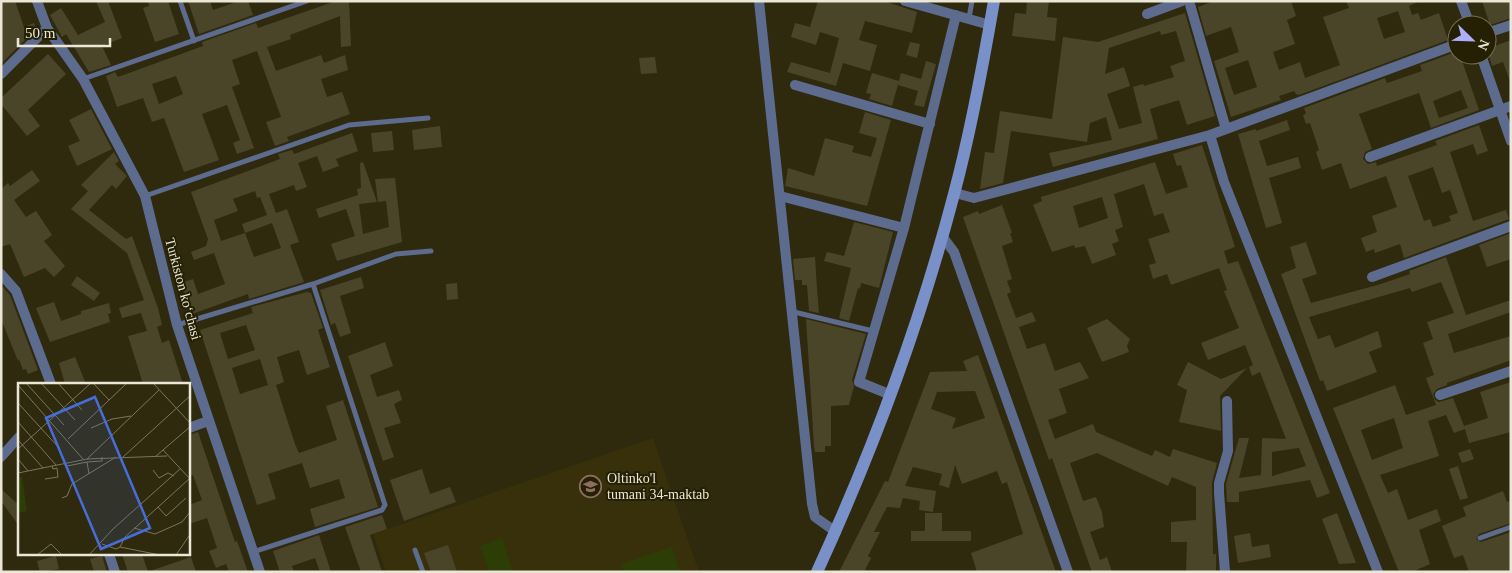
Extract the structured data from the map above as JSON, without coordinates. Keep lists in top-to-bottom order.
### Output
{
  "streets": {
    "street": ["Turkiston koʻchasi"]
  },
  "places": {
    "school or university": ["Oltinko'l tumani 34-maktab"]
  },
  "scale_bar": "50 m",
  "north": "bottom right"
}
